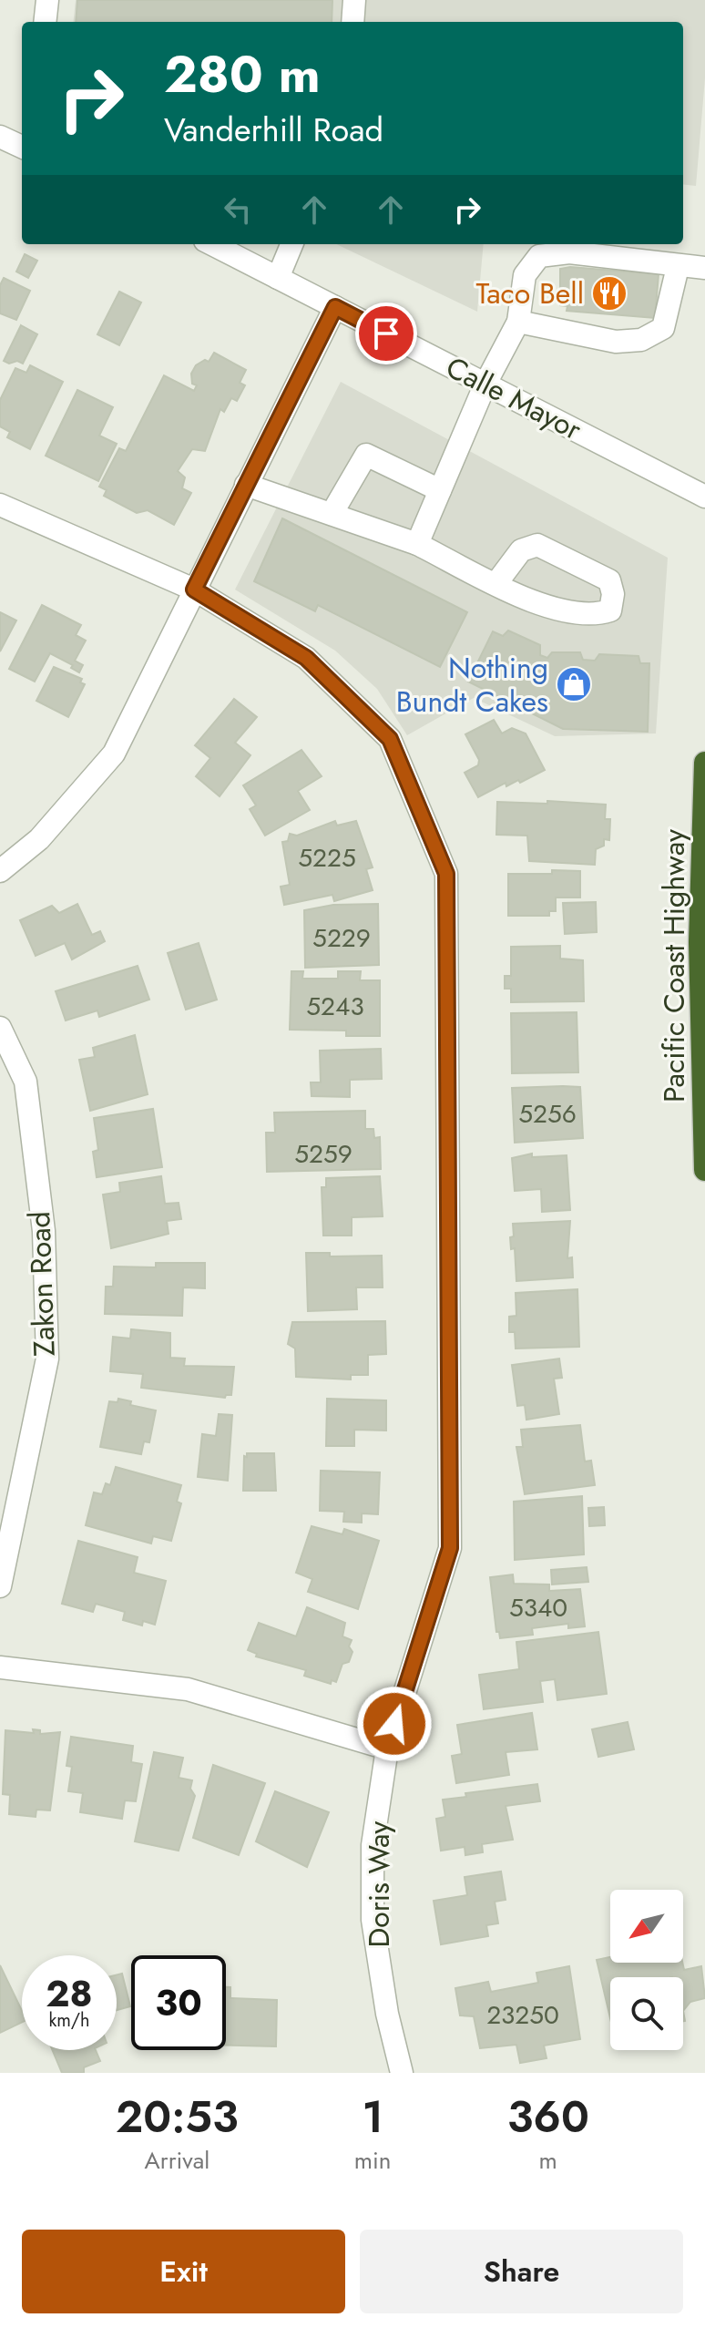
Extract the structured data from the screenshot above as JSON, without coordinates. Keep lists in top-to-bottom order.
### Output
{
  "streets": {
    "highway": ["Pacific Coast Highway"],
    "street": ["Calle Mayor", "Zakon Road", "Doris Way"]
  },
  "places": {
    "restaurant": ["Taco Bell"],
    "shop": ["Nothing Bundt Cakes"]
  },
  "house_numbers": [
    "5225",
    "5229",
    "5243",
    "5256",
    "5259",
    "5340",
    "23250"
  ],
  "north": "bottom left",
  "page": {
    "turn": ["280 m", "Vanderhill Road"],
    "speed": "28 km/h",
    "limit": "30",
    "eta": [
      "20:53",
      "Arrival",
      "1",
      "min",
      "360",
      "m"
    ],
    "buttons": ["Exit", "Share"]
  }
}
